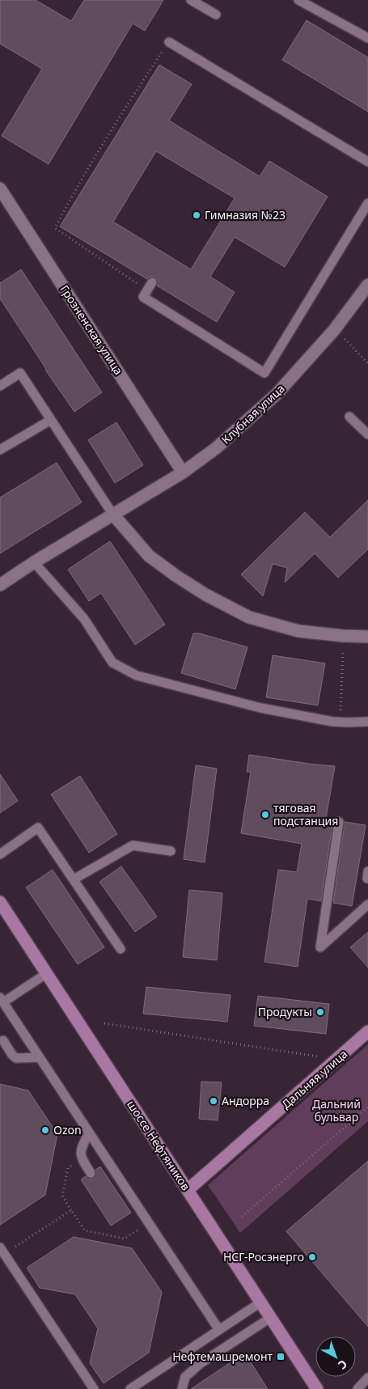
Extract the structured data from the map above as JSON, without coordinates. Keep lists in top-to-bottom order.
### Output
{
  "streets": {
    "main road": ["Дальняя улица", "шоссе Нефтяников"],
    "street": ["Грозненская улица", "Клубная улица"]
  },
  "crossings": [
    ["Грозненская улица", "Клубная улица"],
    ["Дальняя улица", "шоссе Нефтяников"]
  ],
  "parks": ["Дальний бульвар"],
  "places": {
    "other": [
      "Гимназия №23",
      "тяговая подстанция",
      "Продукты",
      "Андорра",
      "Ozon",
      "НСГ-Росэнерго"
    ],
    "transit": ["Нефтемашремонт"]
  },
  "north": "bottom right"
}
